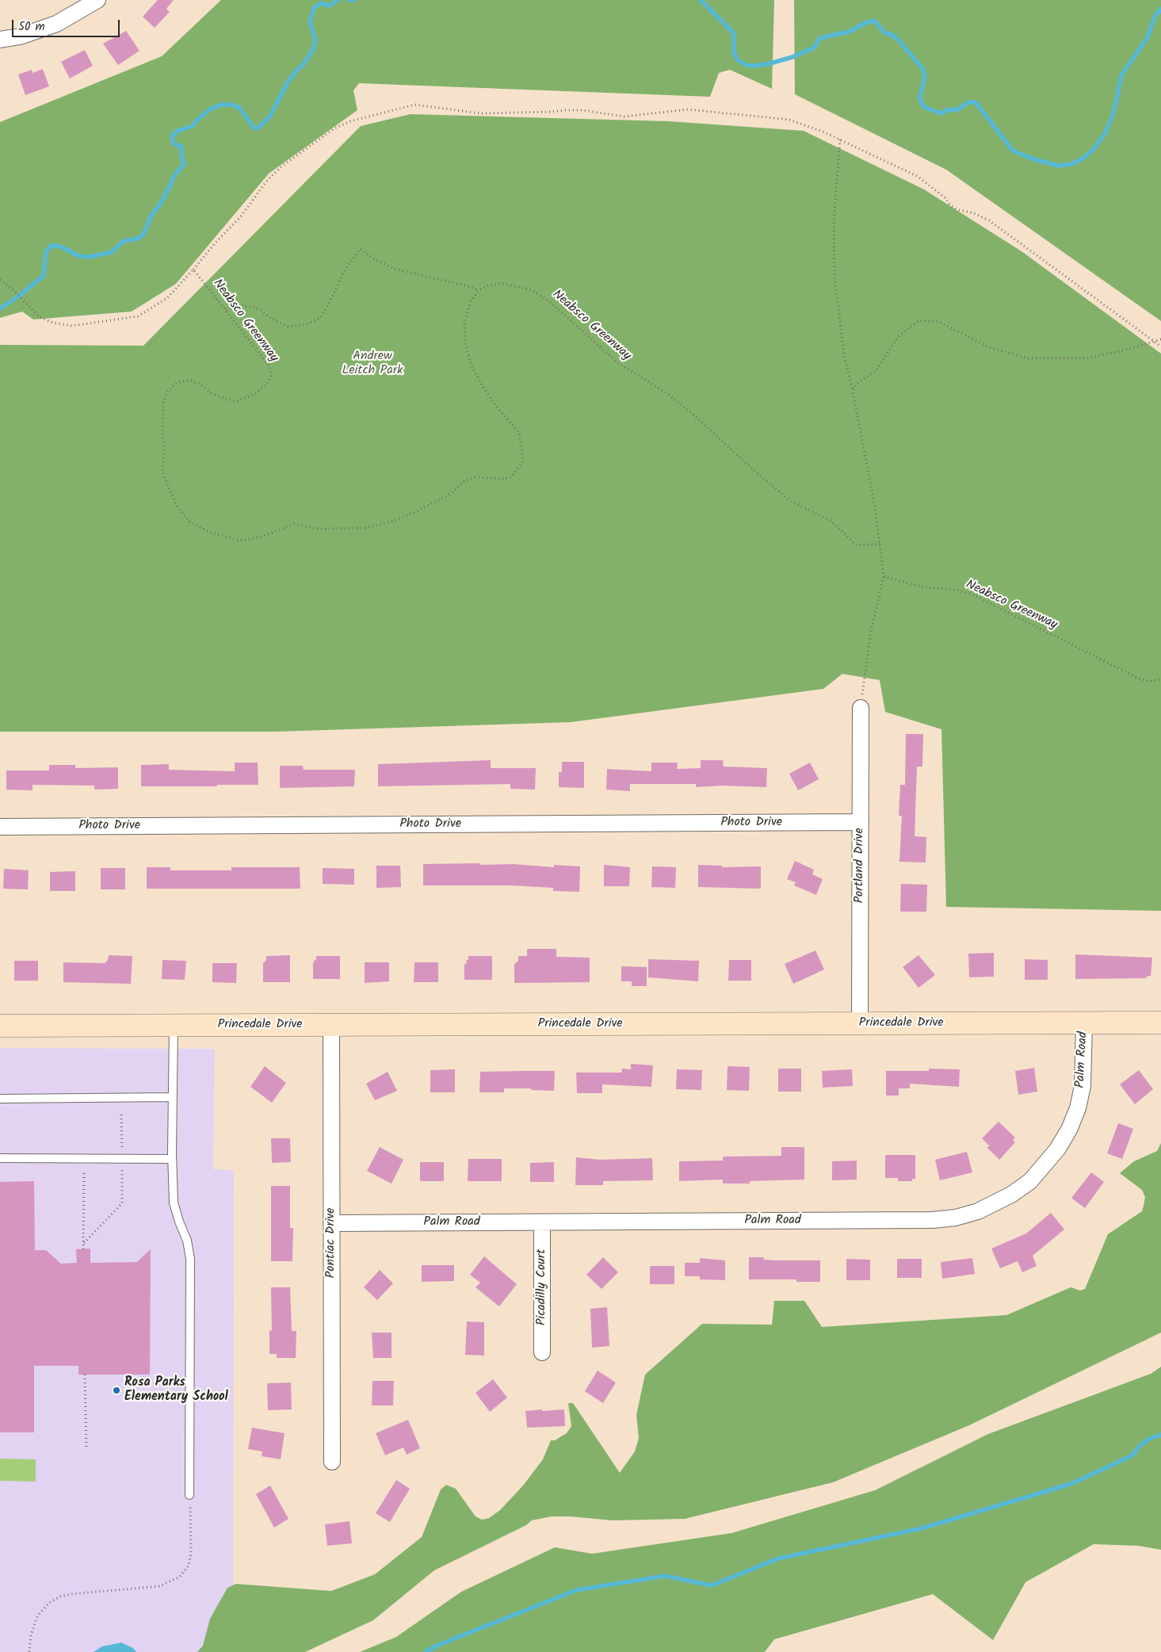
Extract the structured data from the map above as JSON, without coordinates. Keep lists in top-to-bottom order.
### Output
{
  "streets": {
    "street": [
      "Photo Drive",
      "Portland Drive",
      "Princedale Drive",
      "Palm Road",
      "Pontiac Drive",
      "Picadilly Court"
    ],
    "path": ["Neabsco Greenway"]
  },
  "crossings": [
    ["Photo Drive", "Portland Drive"],
    ["Portland Drive", "Princedale Drive"],
    ["Princedale Drive", "Palm Road"],
    ["Princedale Drive", "Pontiac Drive"],
    ["Palm Road", "Pontiac Drive"],
    ["Palm Road", "Picadilly Court"]
  ],
  "parks": ["Andrew Leitch Park"],
  "places": ["Rosa Parks Elementary School"],
  "scale_bar": "50 m"
}
